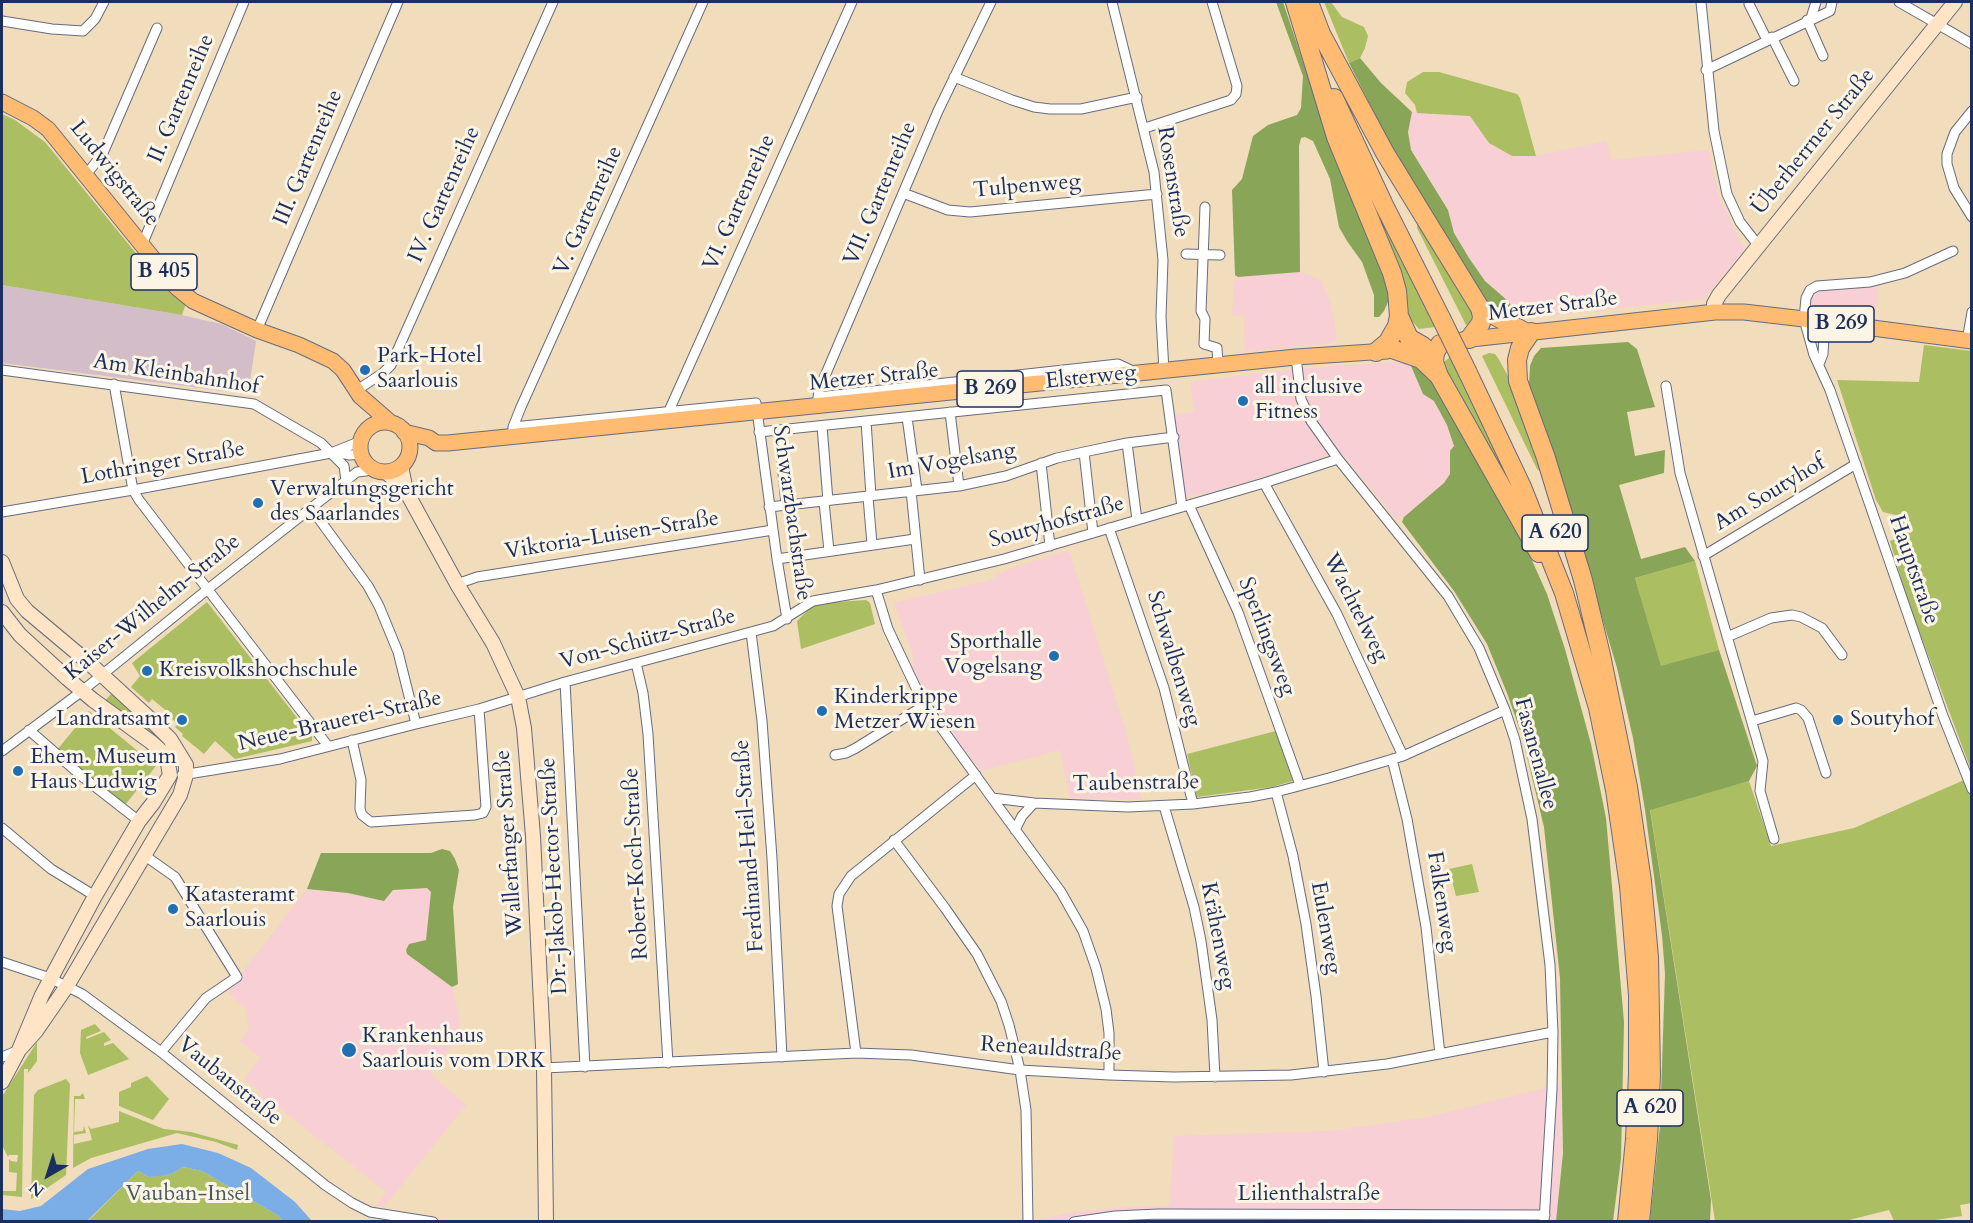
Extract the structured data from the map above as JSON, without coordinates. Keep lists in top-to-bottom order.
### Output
{
  "streets": {
    "highway": ["A 620"],
    "main road": [
      "Ludwigstraße",
      "B 405",
      "Metzer Straße",
      "B 269"
    ],
    "street": [
      "II. Gartenreihe",
      "Überherrner Straße",
      "III. Gartenreihe",
      "Rosenstraße",
      "Tulpenweg",
      "VII. Gartenreihe",
      "IV. Gartenreihe",
      "VI. Gartenreihe",
      "V. Gartenreihe",
      "Am Kleinbahnhof",
      "Elsterweg",
      "Im Vogelsang",
      "Lothringer Straße",
      "Am Soutyhof",
      "Schwarzbachstraße",
      "Soutyhofstraße",
      "Viktoria-Luisen-Straße",
      "Hauptstraße",
      "Kaiser-Wilhelm-Straße",
      "Wachtelweg",
      "Sperlingsweg",
      "Von-Schütz-Straße",
      "Schwalbenweg",
      "Neue-Brauerei-Straße",
      "Fasanenallee",
      "Taubenstraße",
      "Wallerfanger Straße",
      "Ferdinand-Heil-Straße",
      "Robert-Koch-Straße",
      "Dr.-Jakob-Hector-Straße",
      "Falkenweg",
      "Eulenweg",
      "Krähenweg",
      "Reneauldstraße",
      "Vaubanstraße",
      "Lilienthalstraße"
    ]
  },
  "crossings": [
    ["II. Gartenreihe", "Ludwigstraße"],
    ["Überherrner Straße", "Metzer Straße"],
    ["III. Gartenreihe", "Ludwigstraße"],
    ["Ludwigstraße", "IV. Gartenreihe"],
    ["Ludwigstraße", "Metzer Straße"],
    ["Rosenstraße", "Tulpenweg"],
    ["Rosenstraße", "Metzer Straße"],
    ["Tulpenweg", "VII. Gartenreihe"],
    ["VII. Gartenreihe", "Metzer Straße"],
    ["VI. Gartenreihe", "Metzer Straße"],
    ["V. Gartenreihe", "Metzer Straße"],
    ["Metzer Straße", "Schwarzbachstraße"],
    ["Metzer Straße", "Hauptstraße"],
    ["Metzer Straße", "Fasanenallee"],
    ["Am Kleinbahnhof", "Lothringer Straße"],
    ["Elsterweg", "Im Vogelsang"],
    ["Elsterweg", "Schwarzbachstraße"],
    ["Elsterweg", "Soutyhofstraße"],
    ["Elsterweg", "Sperlingsweg"],
    ["Im Vogelsang", "Schwarzbachstraße"],
    ["Lothringer Straße", "Kaiser-Wilhelm-Straße"],
    ["Lothringer Straße", "Wallerfanger Straße"],
    ["Am Soutyhof", "Hauptstraße"],
    ["Schwarzbachstraße", "Soutyhofstraße"],
    ["Schwarzbachstraße", "Viktoria-Luisen-Straße"],
    ["Schwarzbachstraße", "Von-Schütz-Straße"],
    ["Soutyhofstraße", "Wachtelweg"],
    ["Soutyhofstraße", "Sperlingsweg"],
    ["Soutyhofstraße", "Von-Schütz-Straße"],
    ["Soutyhofstraße", "Schwalbenweg"],
    ["Soutyhofstraße", "Fasanenallee"],
    ["Viktoria-Luisen-Straße", "Wallerfanger Straße"],
    ["Kaiser-Wilhelm-Straße", "Wallerfanger Straße"],
    ["Wachtelweg", "Taubenstraße"],
    ["Sperlingsweg", "Taubenstraße"],
    ["Von-Schütz-Straße", "Neue-Brauerei-Straße"],
    ["Von-Schütz-Straße", "Wallerfanger Straße"],
    ["Von-Schütz-Straße", "Ferdinand-Heil-Straße"],
    ["Von-Schütz-Straße", "Robert-Koch-Straße"],
    ["Von-Schütz-Straße", "Dr.-Jakob-Hector-Straße"],
    ["Schwalbenweg", "Taubenstraße"],
    ["Neue-Brauerei-Straße", "Wallerfanger Straße"],
    ["Fasanenallee", "Taubenstraße"],
    ["Fasanenallee", "Reneauldstraße"],
    ["Fasanenallee", "Lilienthalstraße"],
    ["Taubenstraße", "Falkenweg"],
    ["Taubenstraße", "Eulenweg"],
    ["Taubenstraße", "Krähenweg"],
    ["Wallerfanger Straße", "Reneauldstraße"],
    ["Ferdinand-Heil-Straße", "Reneauldstraße"],
    ["Robert-Koch-Straße", "Reneauldstraße"],
    ["Dr.-Jakob-Hector-Straße", "Reneauldstraße"],
    ["Falkenweg", "Reneauldstraße"],
    ["Eulenweg", "Reneauldstraße"],
    ["Krähenweg", "Reneauldstraße"]
  ],
  "parks": ["Vauban-Insel"],
  "places": [
    "Park-Hotel Saarlouis",
    "all inclusive Fitness",
    "Verwaltungsgericht des Saarlandes",
    "Sporthalle Vogelsang",
    "Kreisvolkshochschule",
    "Kinderkrippe Metzer Wiesen",
    "Landratsamt",
    "Soutyhof",
    "Ehem. Museum Haus Ludwig",
    "Katasteramt Saarlouis",
    "Krankenhaus Saarlouis vom DRK"
  ],
  "north": "bottom left"
}
